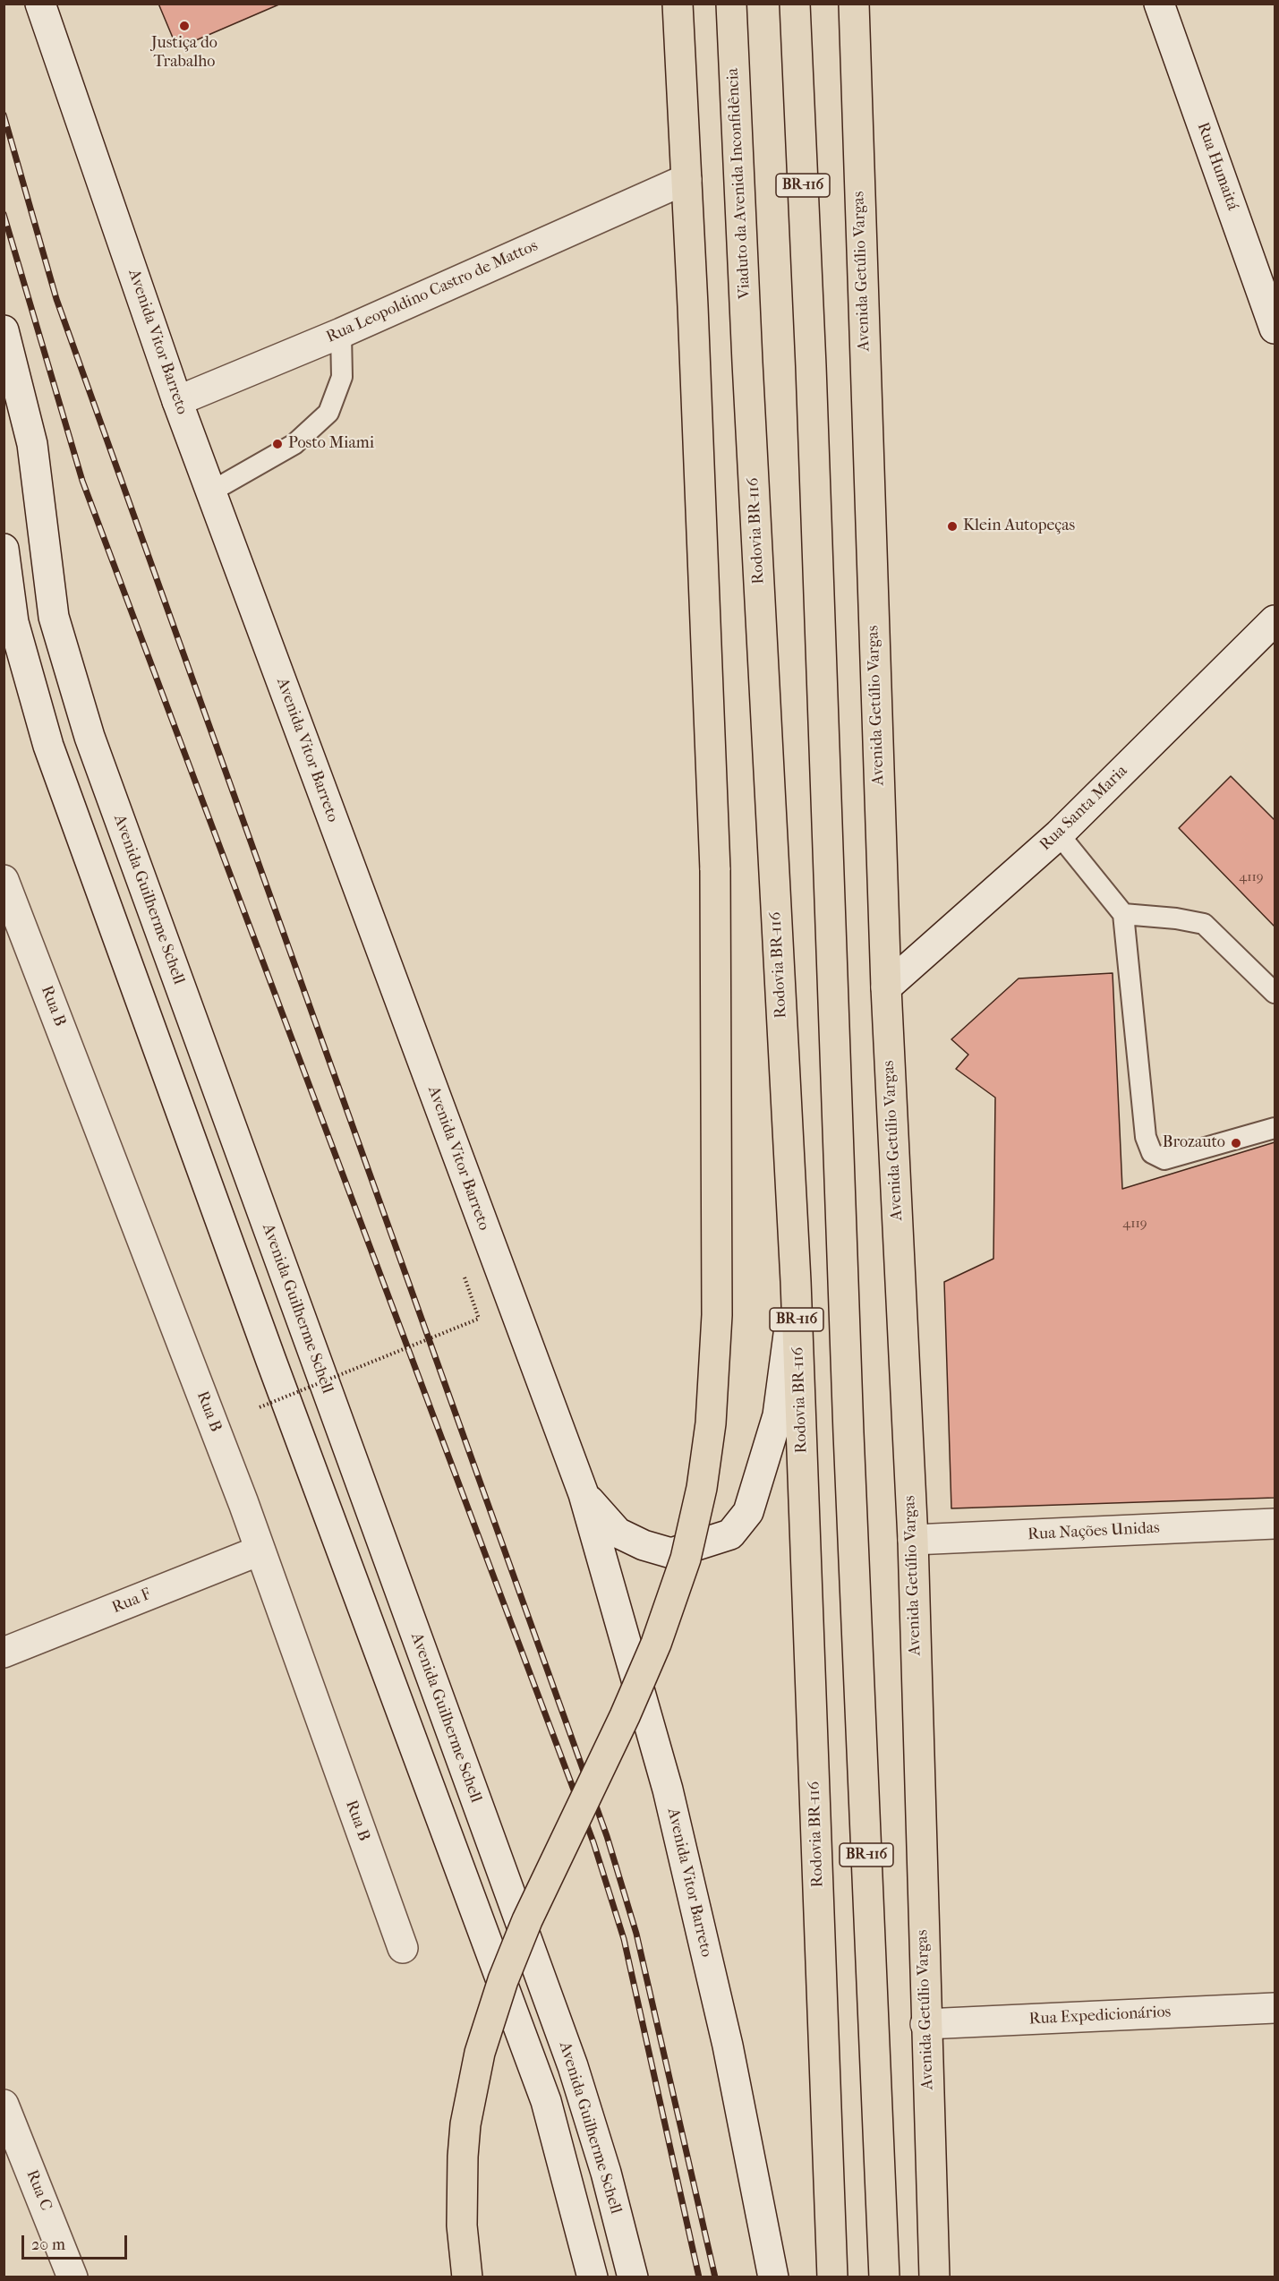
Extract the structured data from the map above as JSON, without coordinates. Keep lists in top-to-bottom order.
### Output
{
  "streets": {
    "main road": [
      "Rua Humaitá",
      "Viaduto da Avenida Inconfidência",
      "BR-116",
      "Avenida Getúlio Vargas",
      "Rua Leopoldino Castro de Mattos",
      "Avenida Vitor Barreto",
      "Rodovia BR-116",
      "Rua Santa Maria",
      "Avenida Guilherme Schell",
      "Rua B",
      "Rua Nações Unidas",
      "Rua F",
      "Rua Expedicionários",
      "Rua C"
    ]
  },
  "crossings": [
    ["Viaduto da Avenida Inconfidência", "Rodovia BR-116"],
    ["Avenida Getúlio Vargas", "Rua Santa Maria"],
    ["Avenida Getúlio Vargas", "Rua Nações Unidas"],
    ["Avenida Getúlio Vargas", "Rua Expedicionários"],
    ["Rua Leopoldino Castro de Mattos", "Avenida Vitor Barreto"],
    ["Avenida Vitor Barreto", "Rodovia BR-116"],
    ["Rua B", "Rua F"]
  ],
  "places": [
    "Justiça do Trabalho",
    "Posto Miami",
    "Klein Autopeças",
    "Brozauto"
  ],
  "house_numbers": ["4119", "4119"],
  "scale_bar": "20 m"
}
